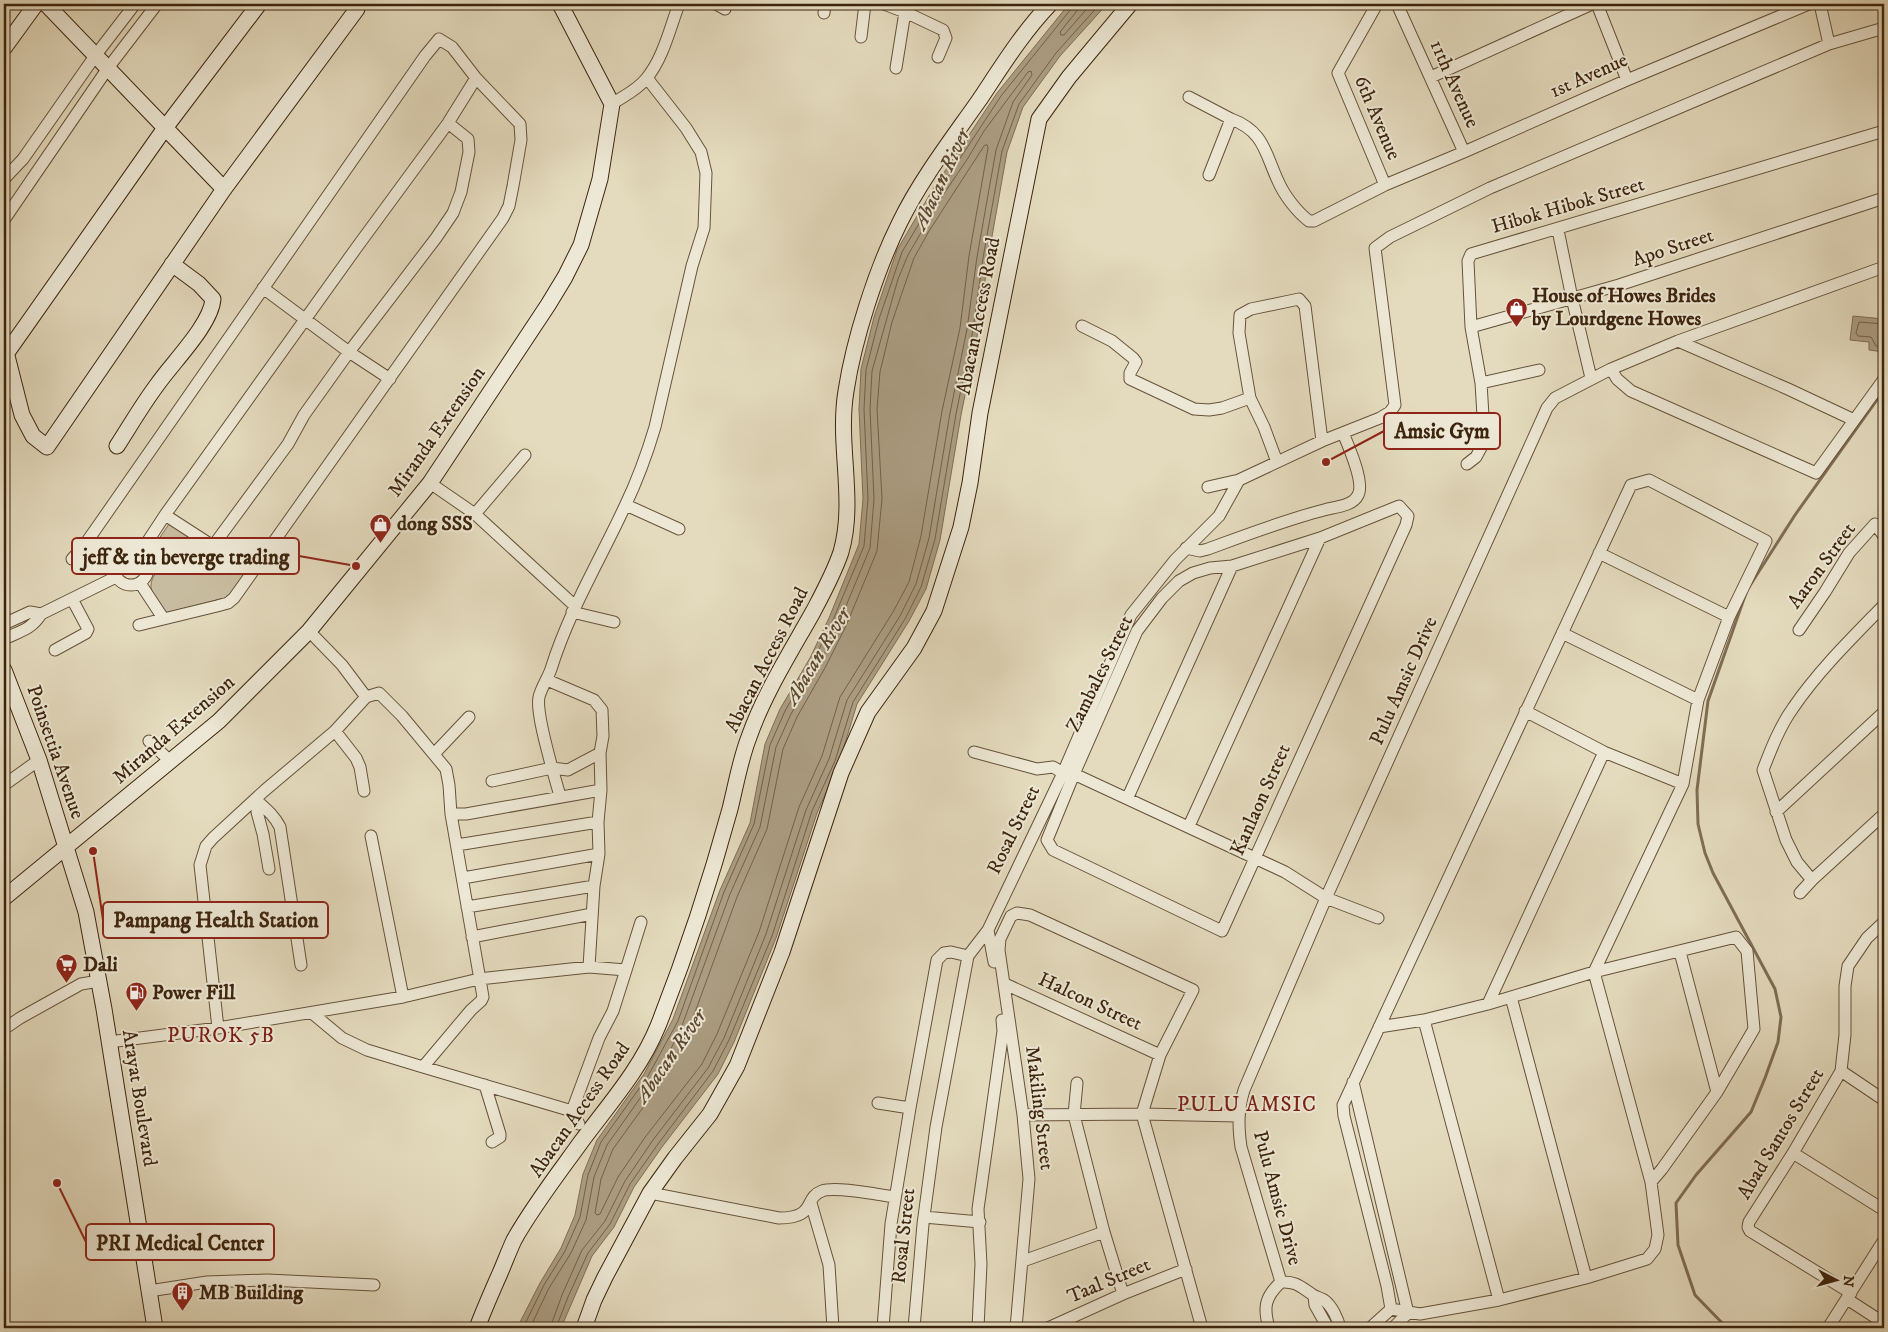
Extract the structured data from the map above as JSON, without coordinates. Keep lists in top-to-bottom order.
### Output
{
  "streets": {
    "street": [
      "1st Avenue",
      "11th Avenue",
      "6th Avenue",
      "Hibok Hibok Street",
      "Apo Street",
      "Abacan Access Road",
      "Miranda Extension",
      "Aaron Street",
      "Zambales Street",
      "Pulu Amsic Drive",
      "Poinsettia Avenue",
      "Kanlaon Street",
      "Rosal Street",
      "Halcon Street",
      "Arayat Boulevard",
      "Makiling Street",
      "Abad Santos Street",
      "Taal Street"
    ]
  },
  "crossings": [
    ["1st Avenue", "11th Avenue"],
    ["1st Avenue", "6th Avenue"],
    ["Hibok Hibok Street", "Apo Street"],
    ["Miranda Extension", "Poinsettia Avenue"],
    ["Miranda Extension", "Arayat Boulevard"],
    ["Zambales Street", "Kanlaon Street"],
    ["Zambales Street", "Rosal Street"],
    ["Poinsettia Avenue", "Arayat Boulevard"],
    ["Halcon Street", "Makiling Street"]
  ],
  "districts": ["PUROK 5B", "PULU AMSIC"],
  "water": ["Abacan River"],
  "places": {
    "shop": ["House of Howes Brides by Lourdgene Howes", "dong SSS"],
    "other": [
      "Amsic Gym",
      "jeff & tin beverge trading",
      "Pampang Health Station",
      "PRI Medical Center"
    ],
    "supermarket": ["Dali"],
    "fuel station": ["Power Fill"],
    "building": ["MB Building"]
  },
  "north": "right"
}
